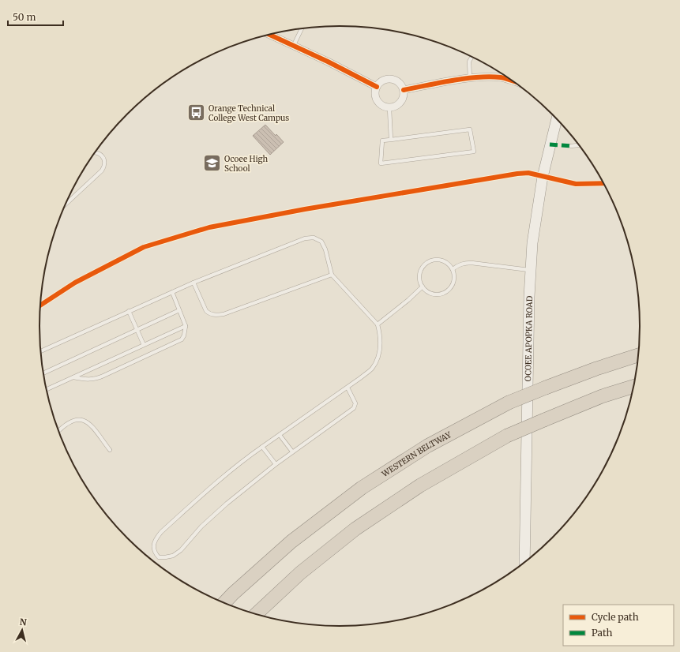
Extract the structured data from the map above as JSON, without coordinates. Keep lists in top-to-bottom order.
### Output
{
  "streets": {
    "highway": ["WESTERN BELTWAY"],
    "main road": ["OCOEE APOPKA ROAD"]
  },
  "places": {
    "bus stop": ["Orange Technical College West Campus"],
    "school or university": ["Ocoee High School"]
  },
  "legend": ["Cycle path", "Path"],
  "scale_bar": "50 m",
  "north": "top"
}
